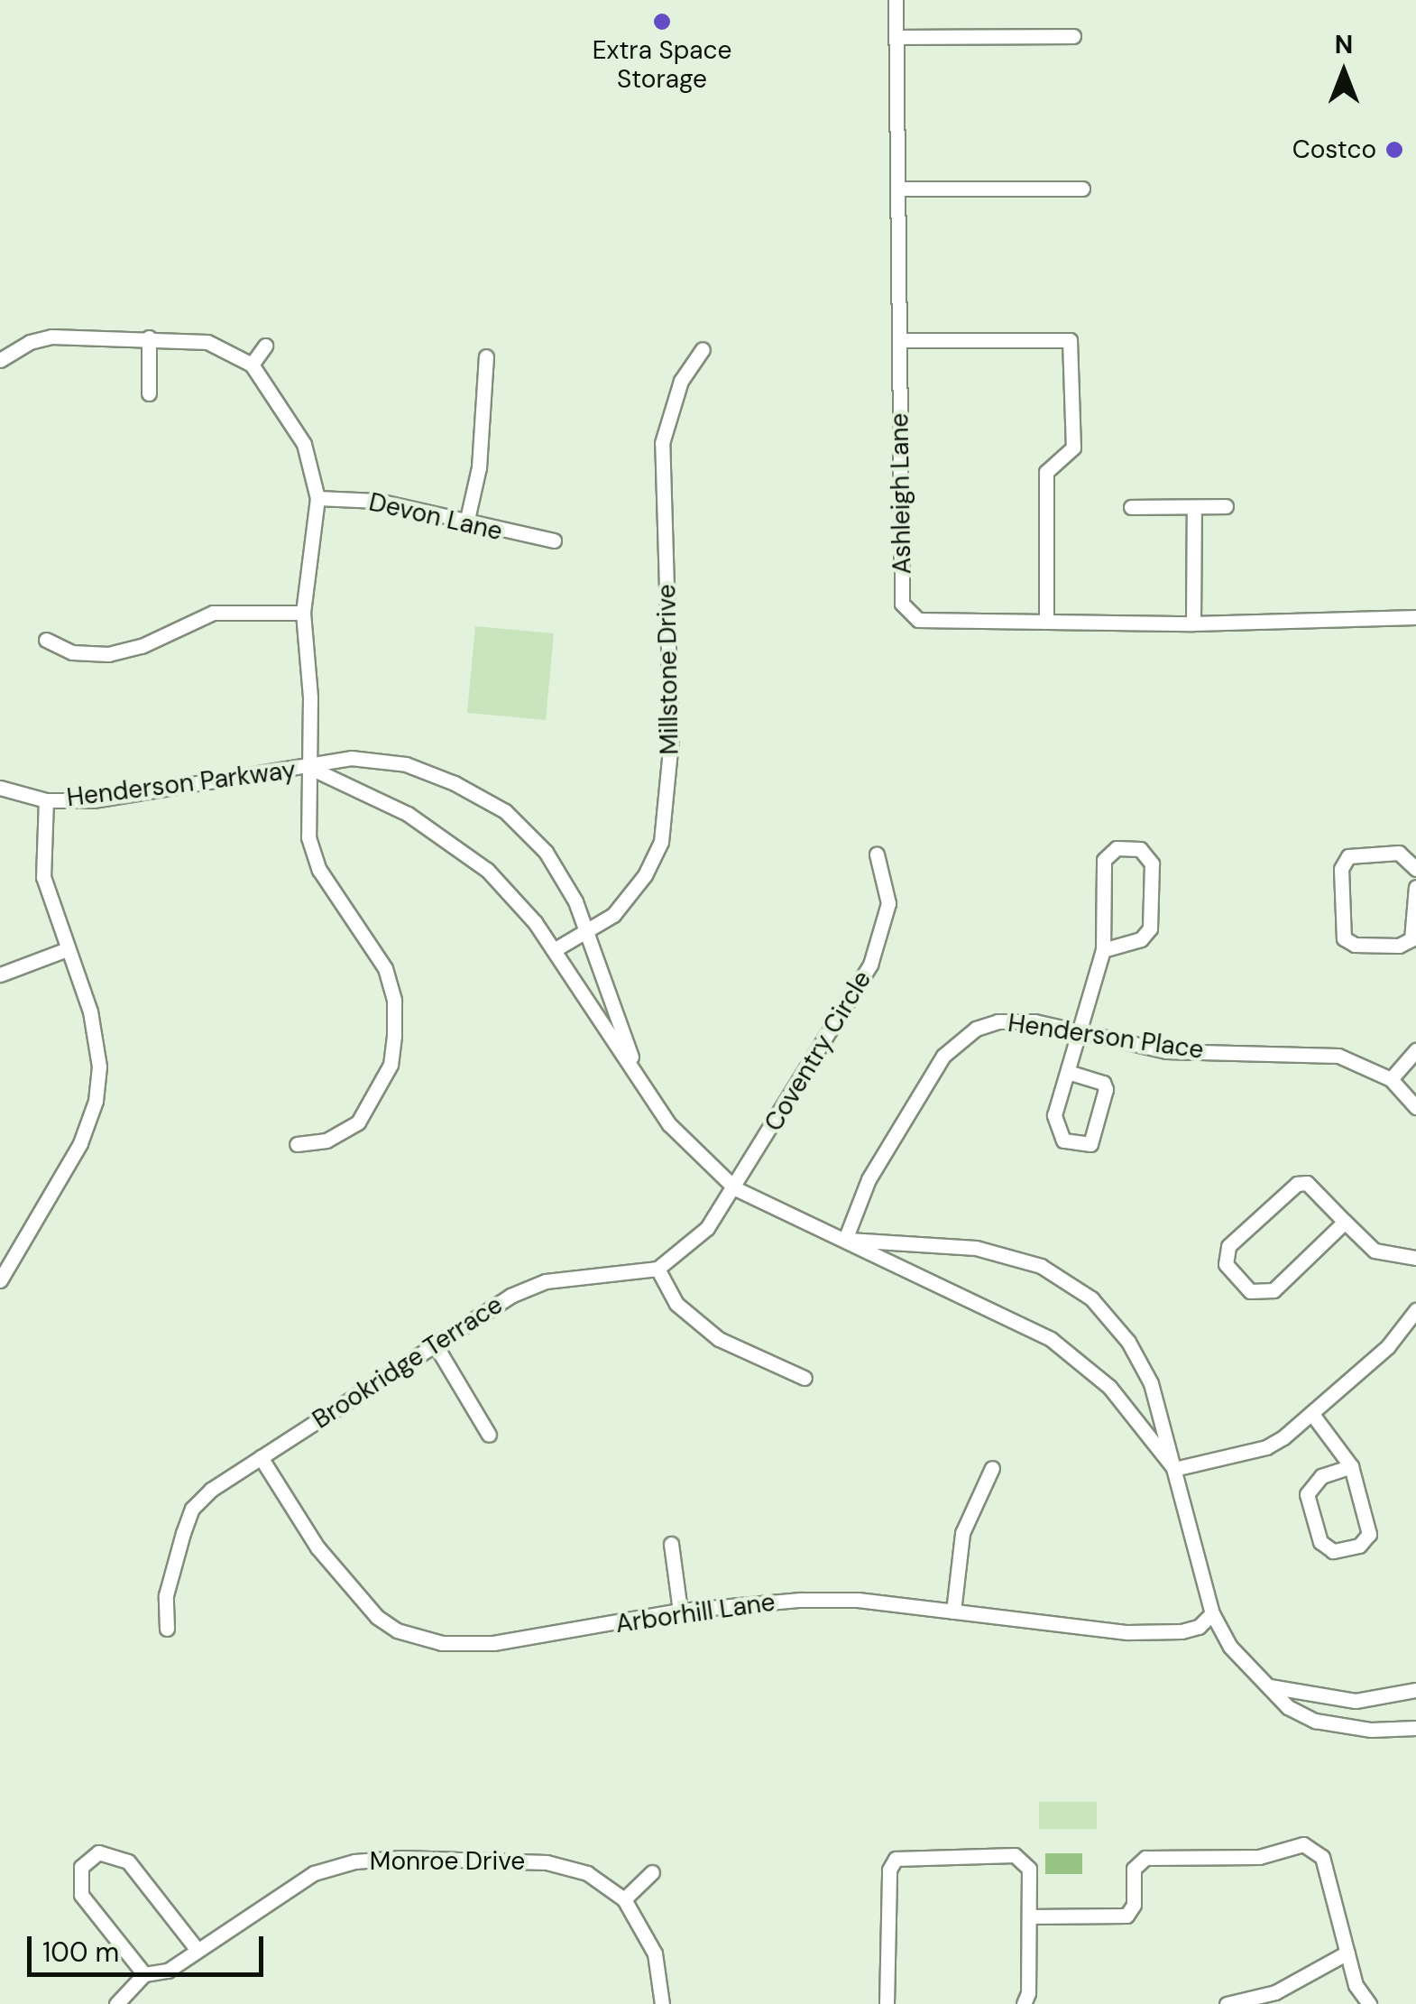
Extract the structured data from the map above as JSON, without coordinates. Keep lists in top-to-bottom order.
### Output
{
  "streets": {
    "street": [
      "Ashleigh Lane",
      "Devon Lane",
      "Millstone Drive",
      "Henderson Parkway",
      "Henderson Place",
      "Coventry Circle",
      "Brookridge Terrace",
      "Arborhill Lane",
      "Monroe Drive"
    ]
  },
  "crossings": [
    ["Millstone Drive", "Henderson Parkway"],
    ["Henderson Parkway", "Henderson Place"],
    ["Henderson Parkway", "Coventry Circle"],
    ["Henderson Parkway", "Arborhill Lane"],
    ["Brookridge Terrace", "Arborhill Lane"]
  ],
  "places": ["Extra Space Storage", "Costco"],
  "scale_bar": "100 m",
  "north": "top"
}
